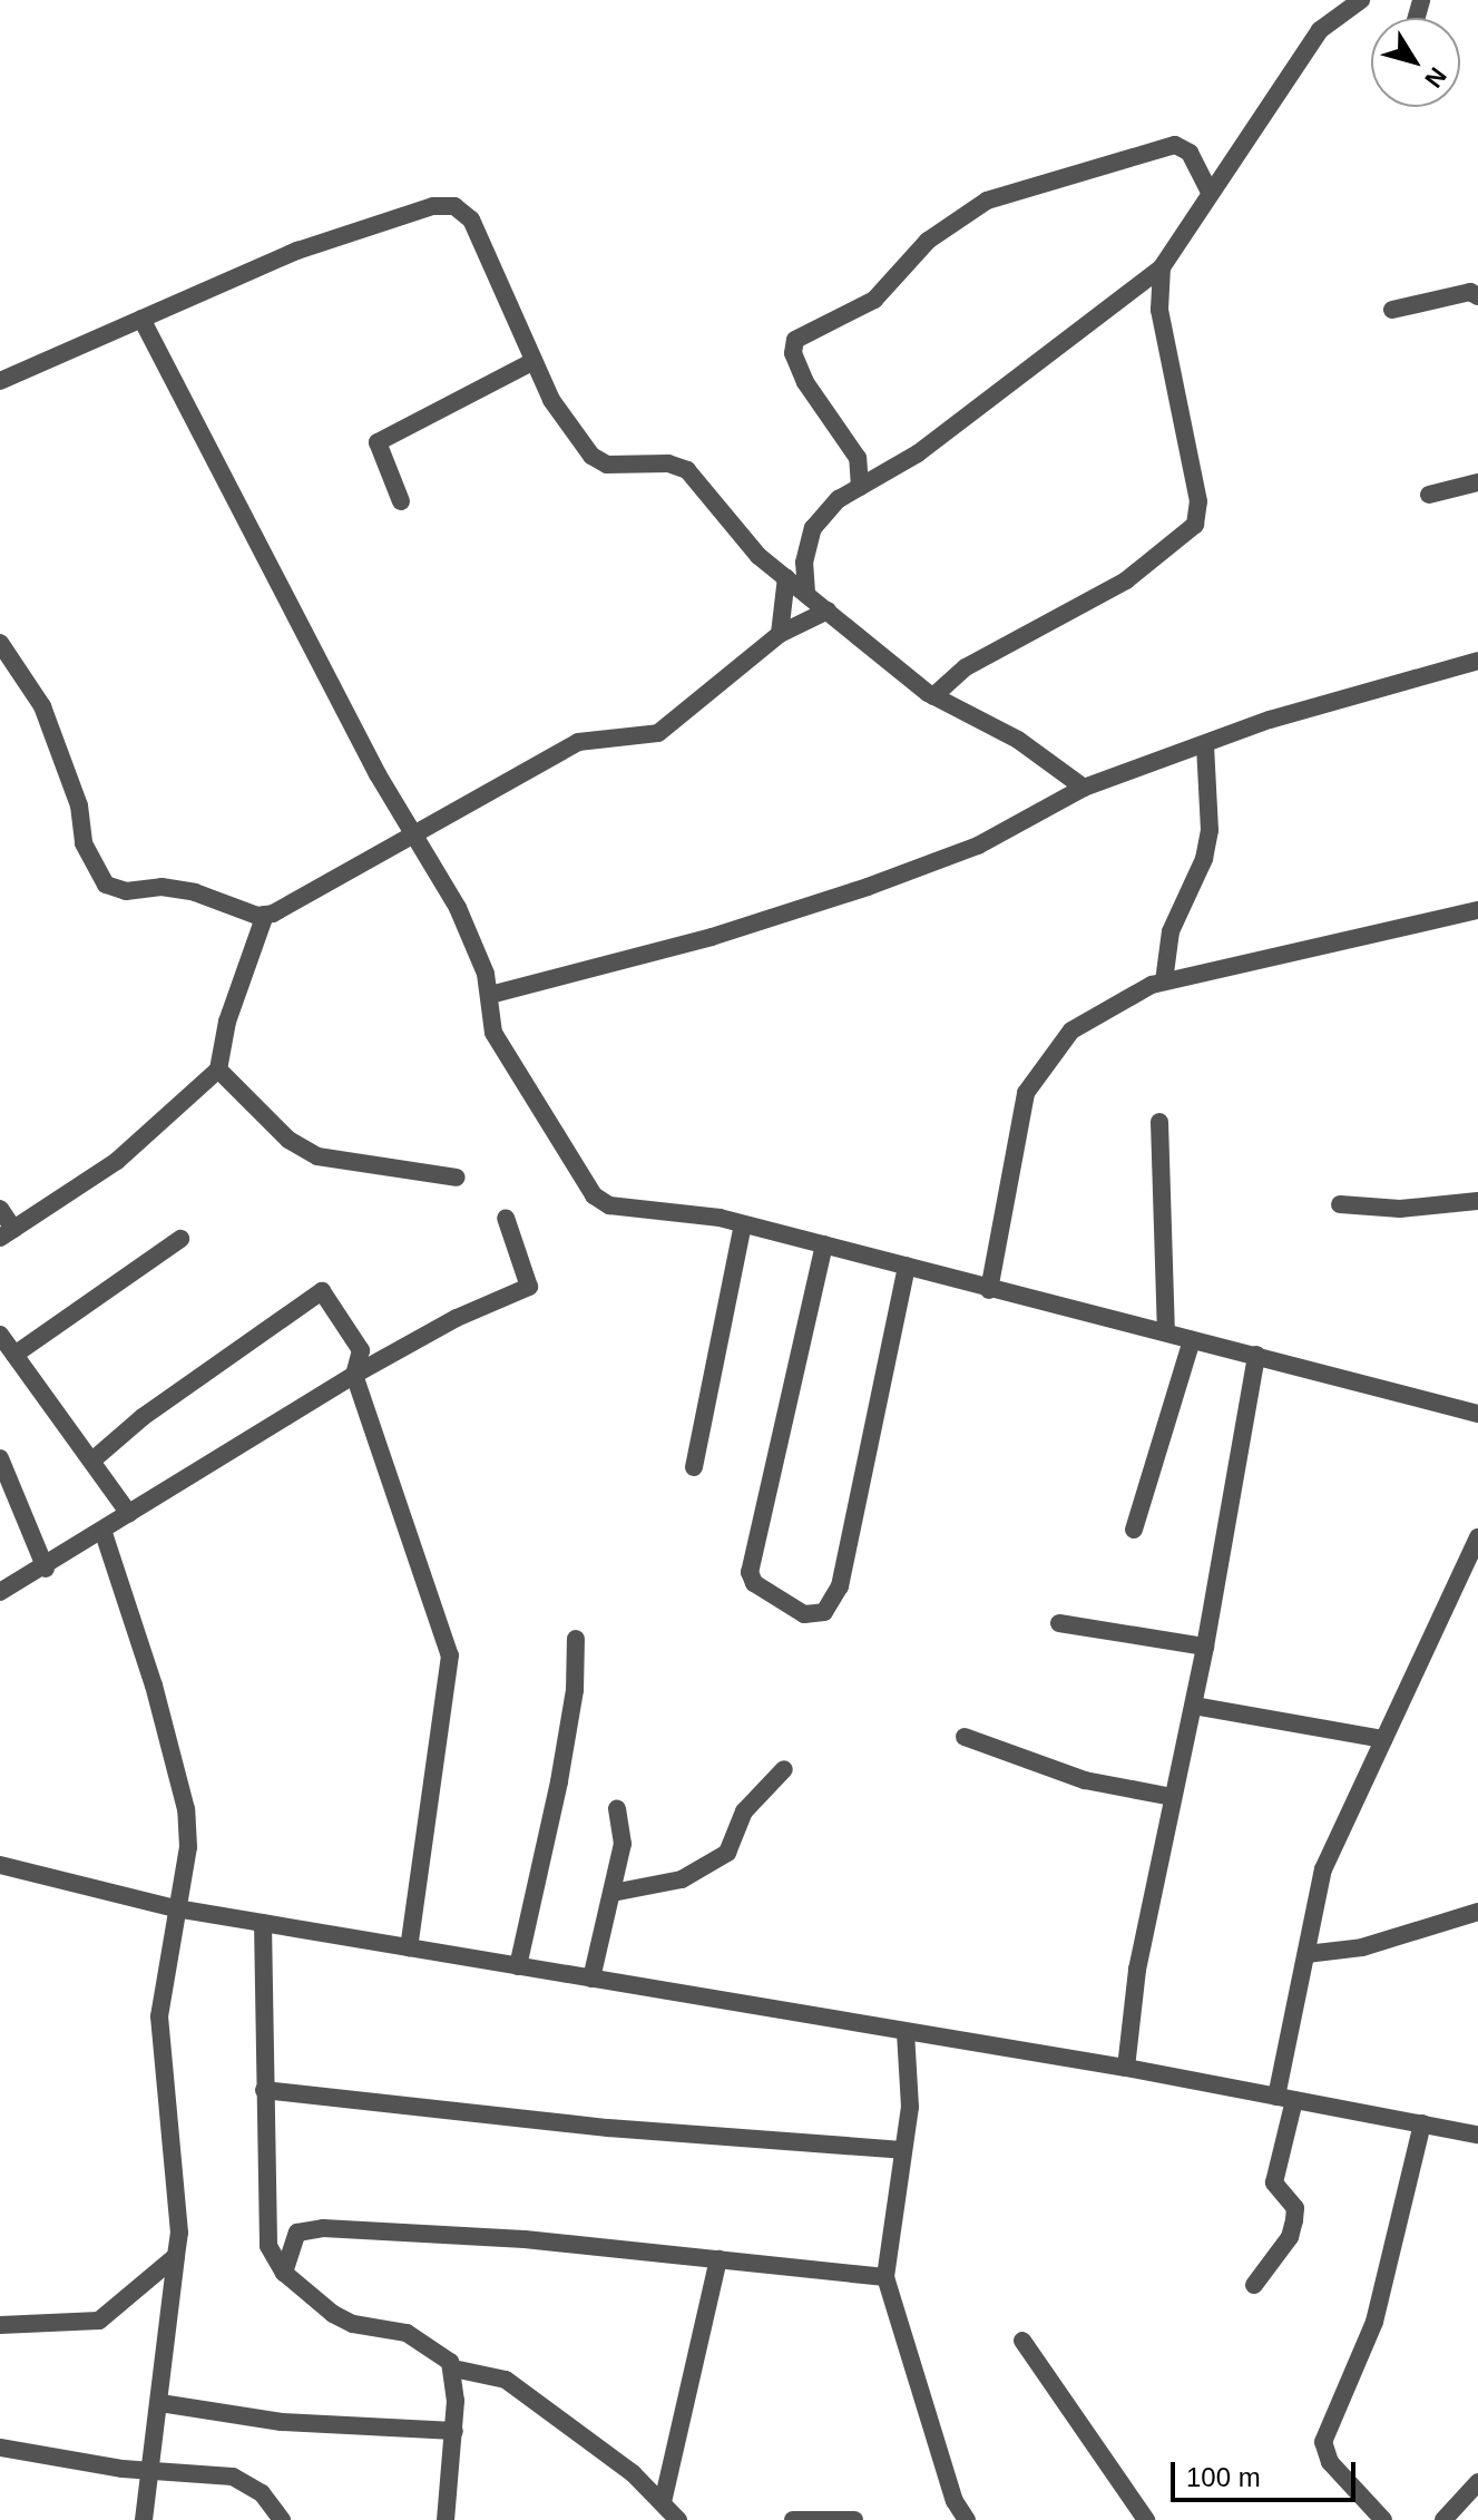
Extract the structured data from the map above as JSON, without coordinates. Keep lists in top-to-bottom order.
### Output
{
  "scale_bar": "100 m",
  "north": "bottom right"
}
